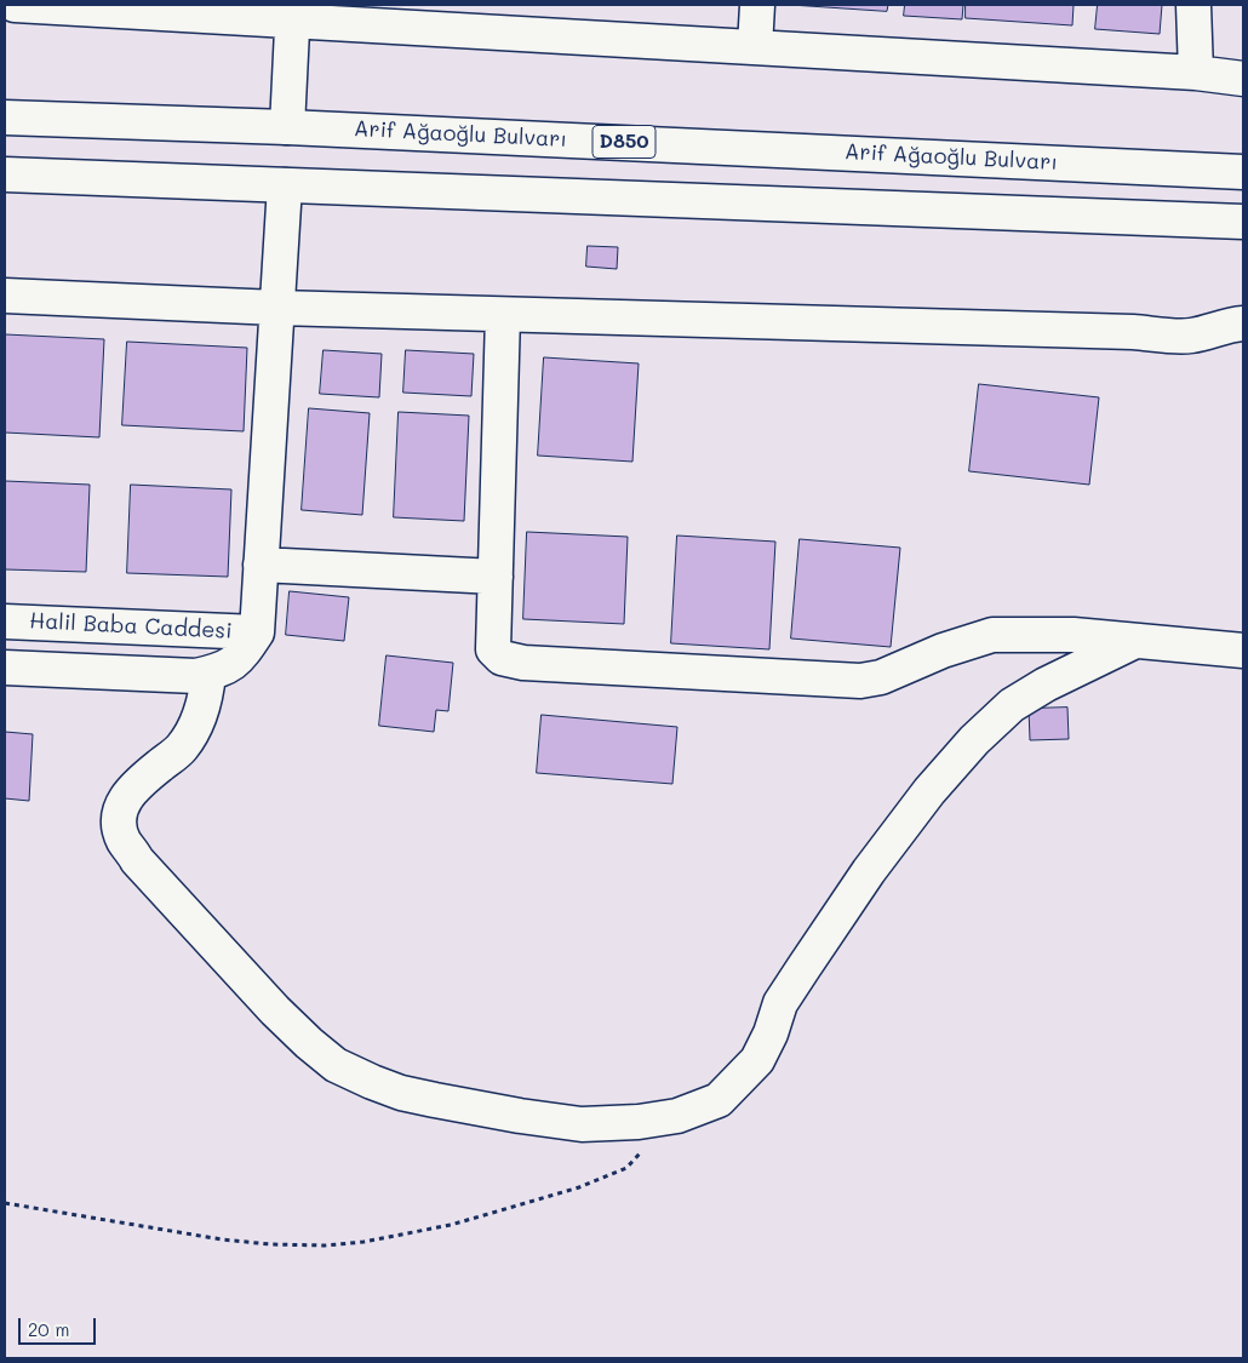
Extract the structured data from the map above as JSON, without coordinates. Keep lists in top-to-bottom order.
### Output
{
  "streets": {
    "main road": ["Arif Ağaoğlu Bulvarı", "D850", "Halil Baba Caddesi"]
  },
  "scale_bar": "20 m"
}
